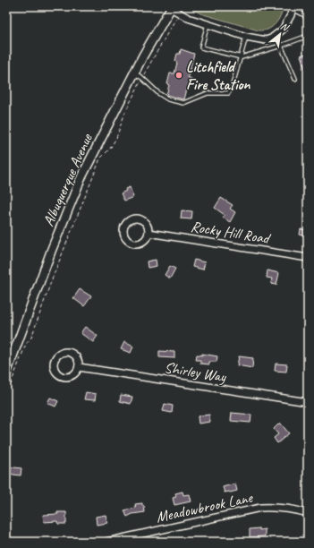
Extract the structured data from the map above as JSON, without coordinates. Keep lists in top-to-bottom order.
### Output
{
  "streets": {
    "street": [
      "Albuquerque Avenue",
      "Rocky Hill Road",
      "Shirley Way",
      "Meadowbrook Lane"
    ]
  },
  "places": ["Litchfield Fire Station"],
  "north": "top right"
}
